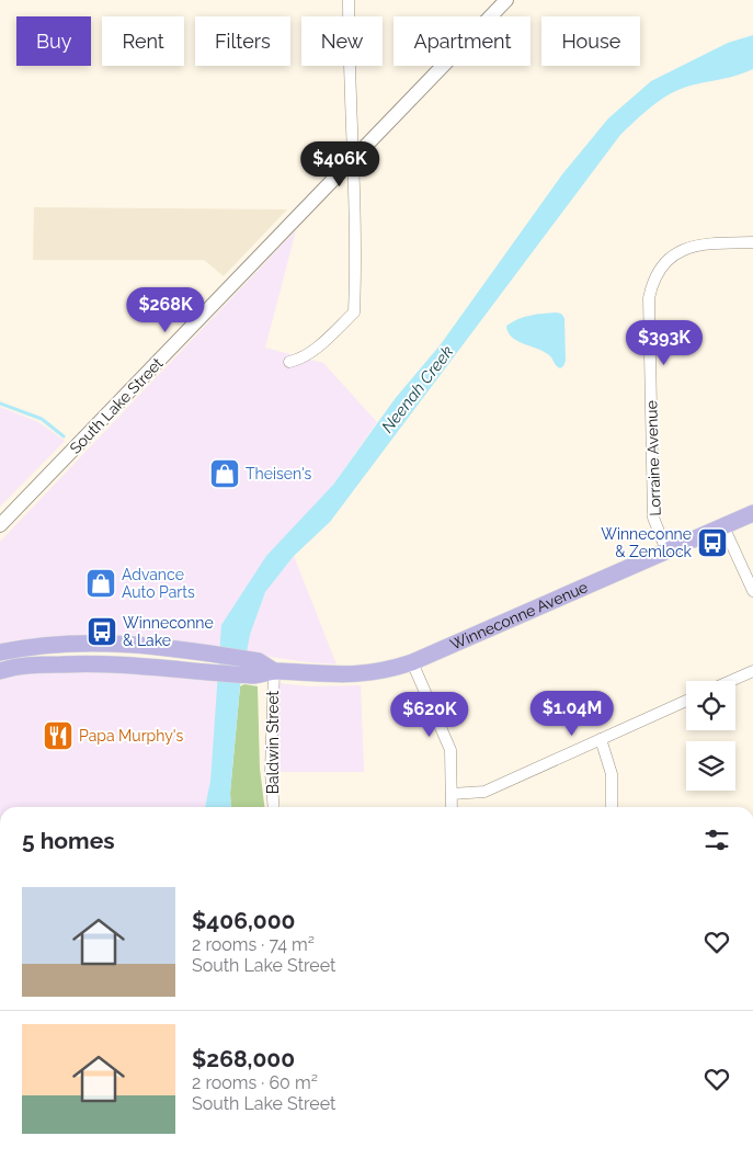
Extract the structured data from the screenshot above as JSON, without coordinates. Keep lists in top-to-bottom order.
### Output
{
  "streets": {
    "main road": ["Winneconne Avenue"],
    "street": ["South Lake Street", "Lorraine Avenue", "Baldwin Street"]
  },
  "crossings": [
    ["Lorraine Avenue", "Winneconne Avenue"],
    ["Winneconne Avenue", "Baldwin Street"]
  ],
  "water": ["Neenah Creek"],
  "places": {
    "shop": ["Theisen's", "Advance Auto Parts"],
    "bus stop": ["Winneconne & Zemlock", "Winneconne & Lake"],
    "restaurant": ["Papa Murphy's"]
  },
  "page": {
    "chip": [
      "Buy",
      "Rent",
      "Filters",
      "New",
      "Apartment",
      "House"
    ],
    "price": [
      "$406K",
      "$268K",
      "$393K",
      "$1.04M",
      "$620K"
    ],
    "heading": "5 homes",
    "list": [
      {
        "name": "$406,000",
        "note": "2 rooms · 74 m² · South Lake Street"
      },
      {
        "name": "$268,000",
        "note": "2 rooms · 60 m² · South Lake Street"
      }
    ]
  }
}
